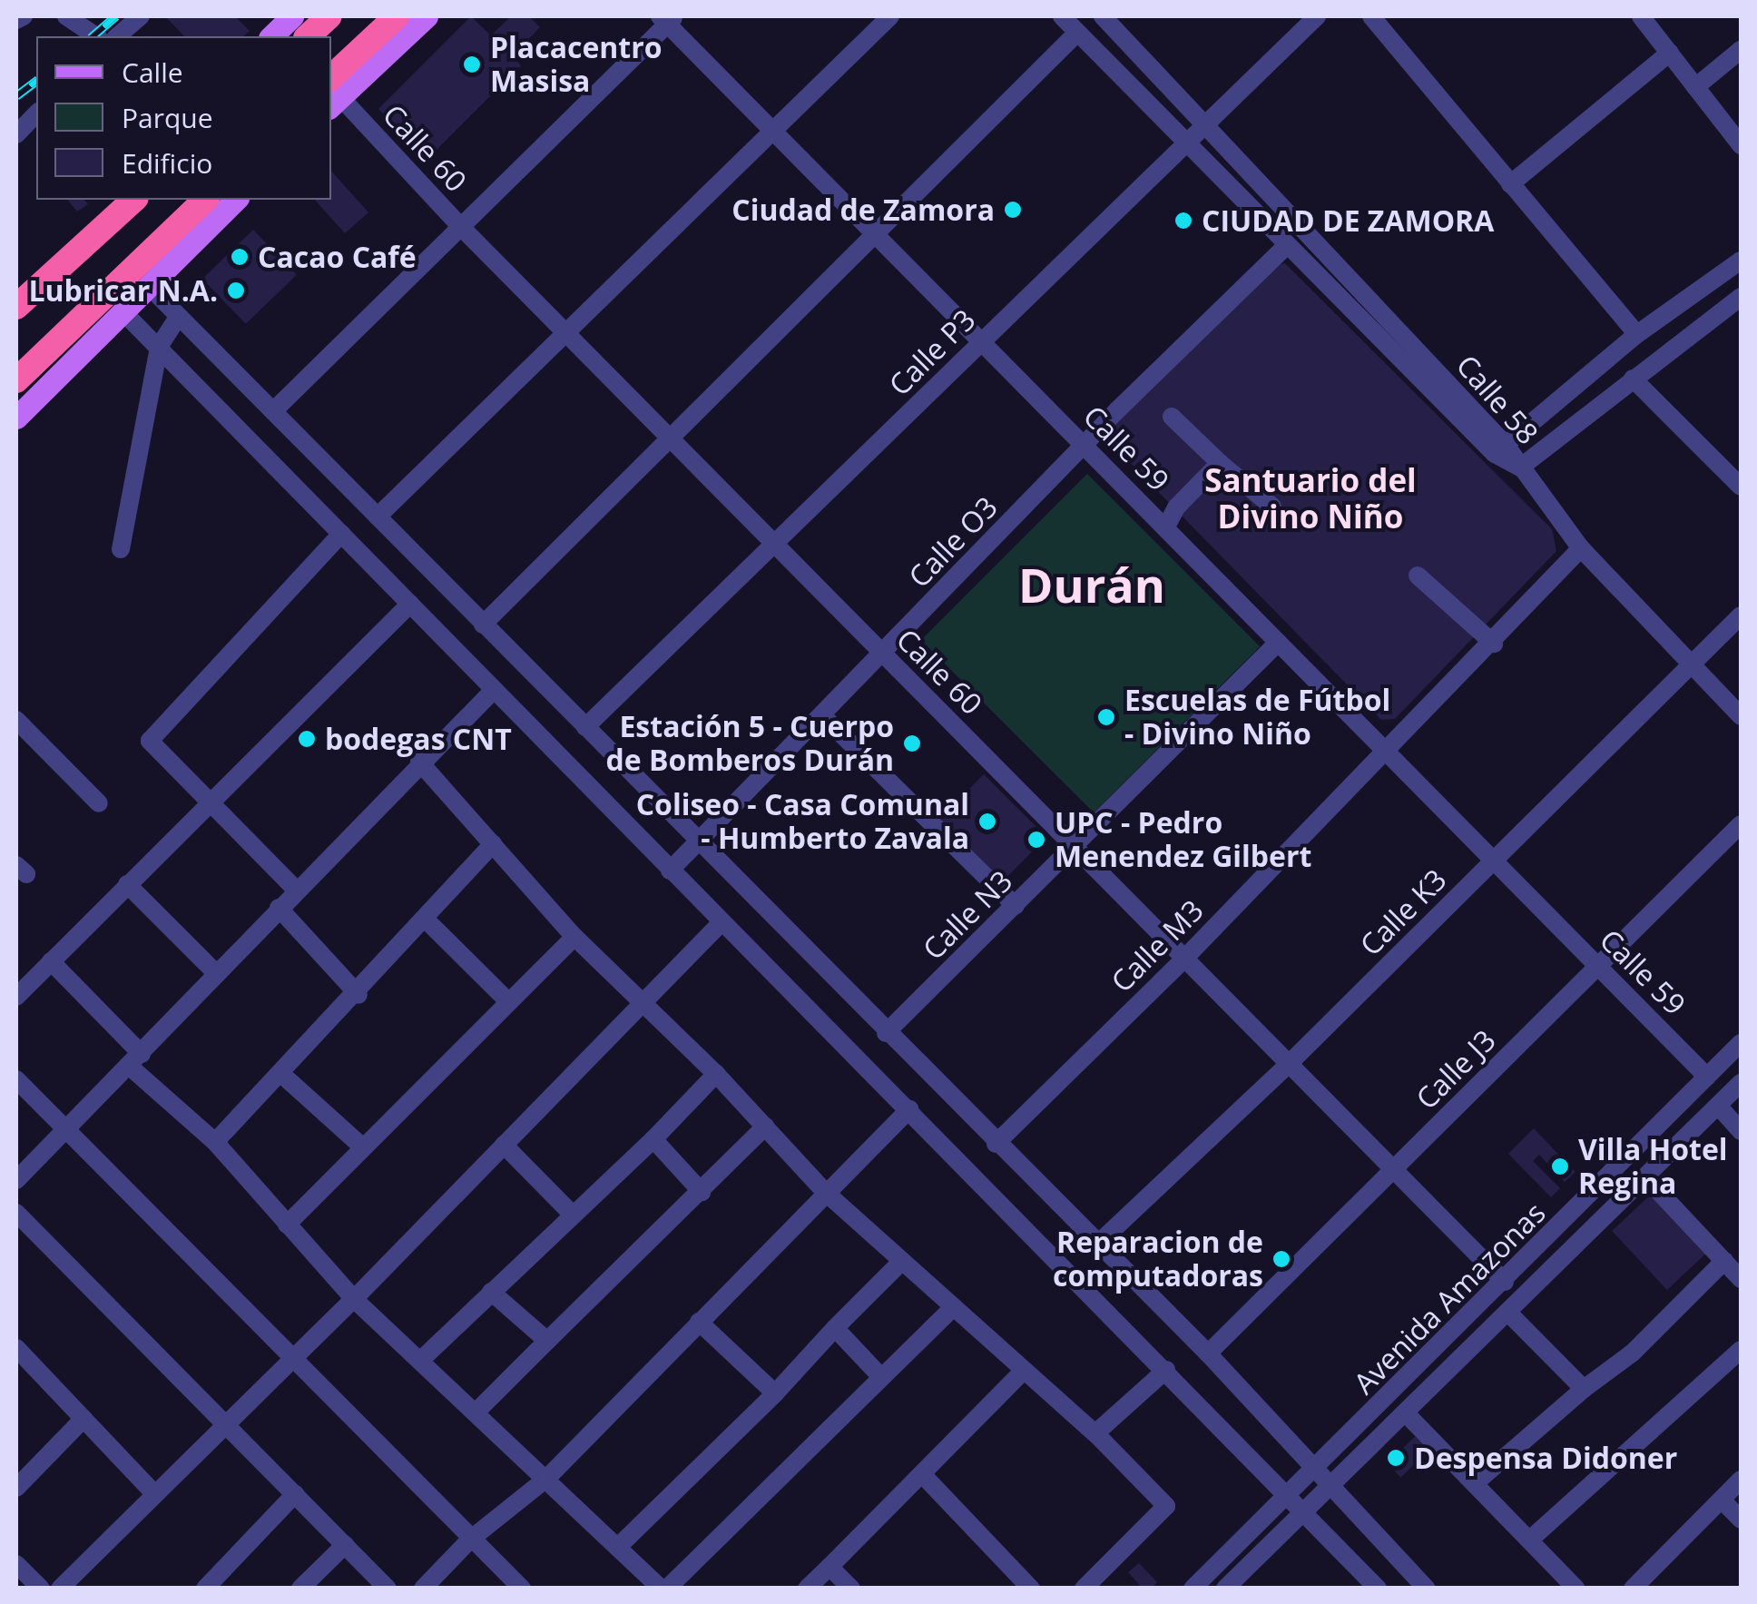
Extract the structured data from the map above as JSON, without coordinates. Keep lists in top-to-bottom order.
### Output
{
  "streets": {
    "street": [
      "Calle 60",
      "Calle P3",
      "Calle 58",
      "Calle 59",
      "Calle O3",
      "Calle K3",
      "Calle N3",
      "Calle M3",
      "Calle J3",
      "Avenida Amazonas"
    ]
  },
  "crossings": [
    ["Calle 60", "Calle P3"],
    ["Calle 60", "Calle O3"],
    ["Calle 60", "Calle K3"],
    ["Calle 60", "Calle N3"],
    ["Calle 60", "Calle M3"],
    ["Calle 60", "Calle J3"],
    ["Calle 60", "Avenida Amazonas"],
    ["Calle P3", "Calle 58"],
    ["Calle P3", "Calle 59"],
    ["Calle 58", "Calle O3"],
    ["Calle 59", "Calle O3"],
    ["Calle 59", "Calle K3"],
    ["Calle 59", "Calle N3"],
    ["Calle 59", "Calle M3"],
    ["Calle 59", "Calle J3"],
    ["Calle 59", "Avenida Amazonas"]
  ],
  "districts": ["Santuario del Divino Niño", "Durán"],
  "places": [
    "Placacentro Masisa",
    "Ciudad de Zamora",
    "CIUDAD DE ZAMORA",
    "Cacao Café",
    "Lubricar N.A.",
    "Escuelas de Fútbol - Divino Niño",
    "bodegas CNT",
    "Estación 5 - Cuerpo de Bomberos Durán",
    "Coliseo - Casa Comunal - Humberto Zavala",
    "UPC - Pedro Menendez Gilbert",
    "Villa Hotel Regina",
    "Reparacion de computadoras",
    "Despensa Didoner"
  ],
  "legend": ["Calle", "Parque", "Edificio"]
}
